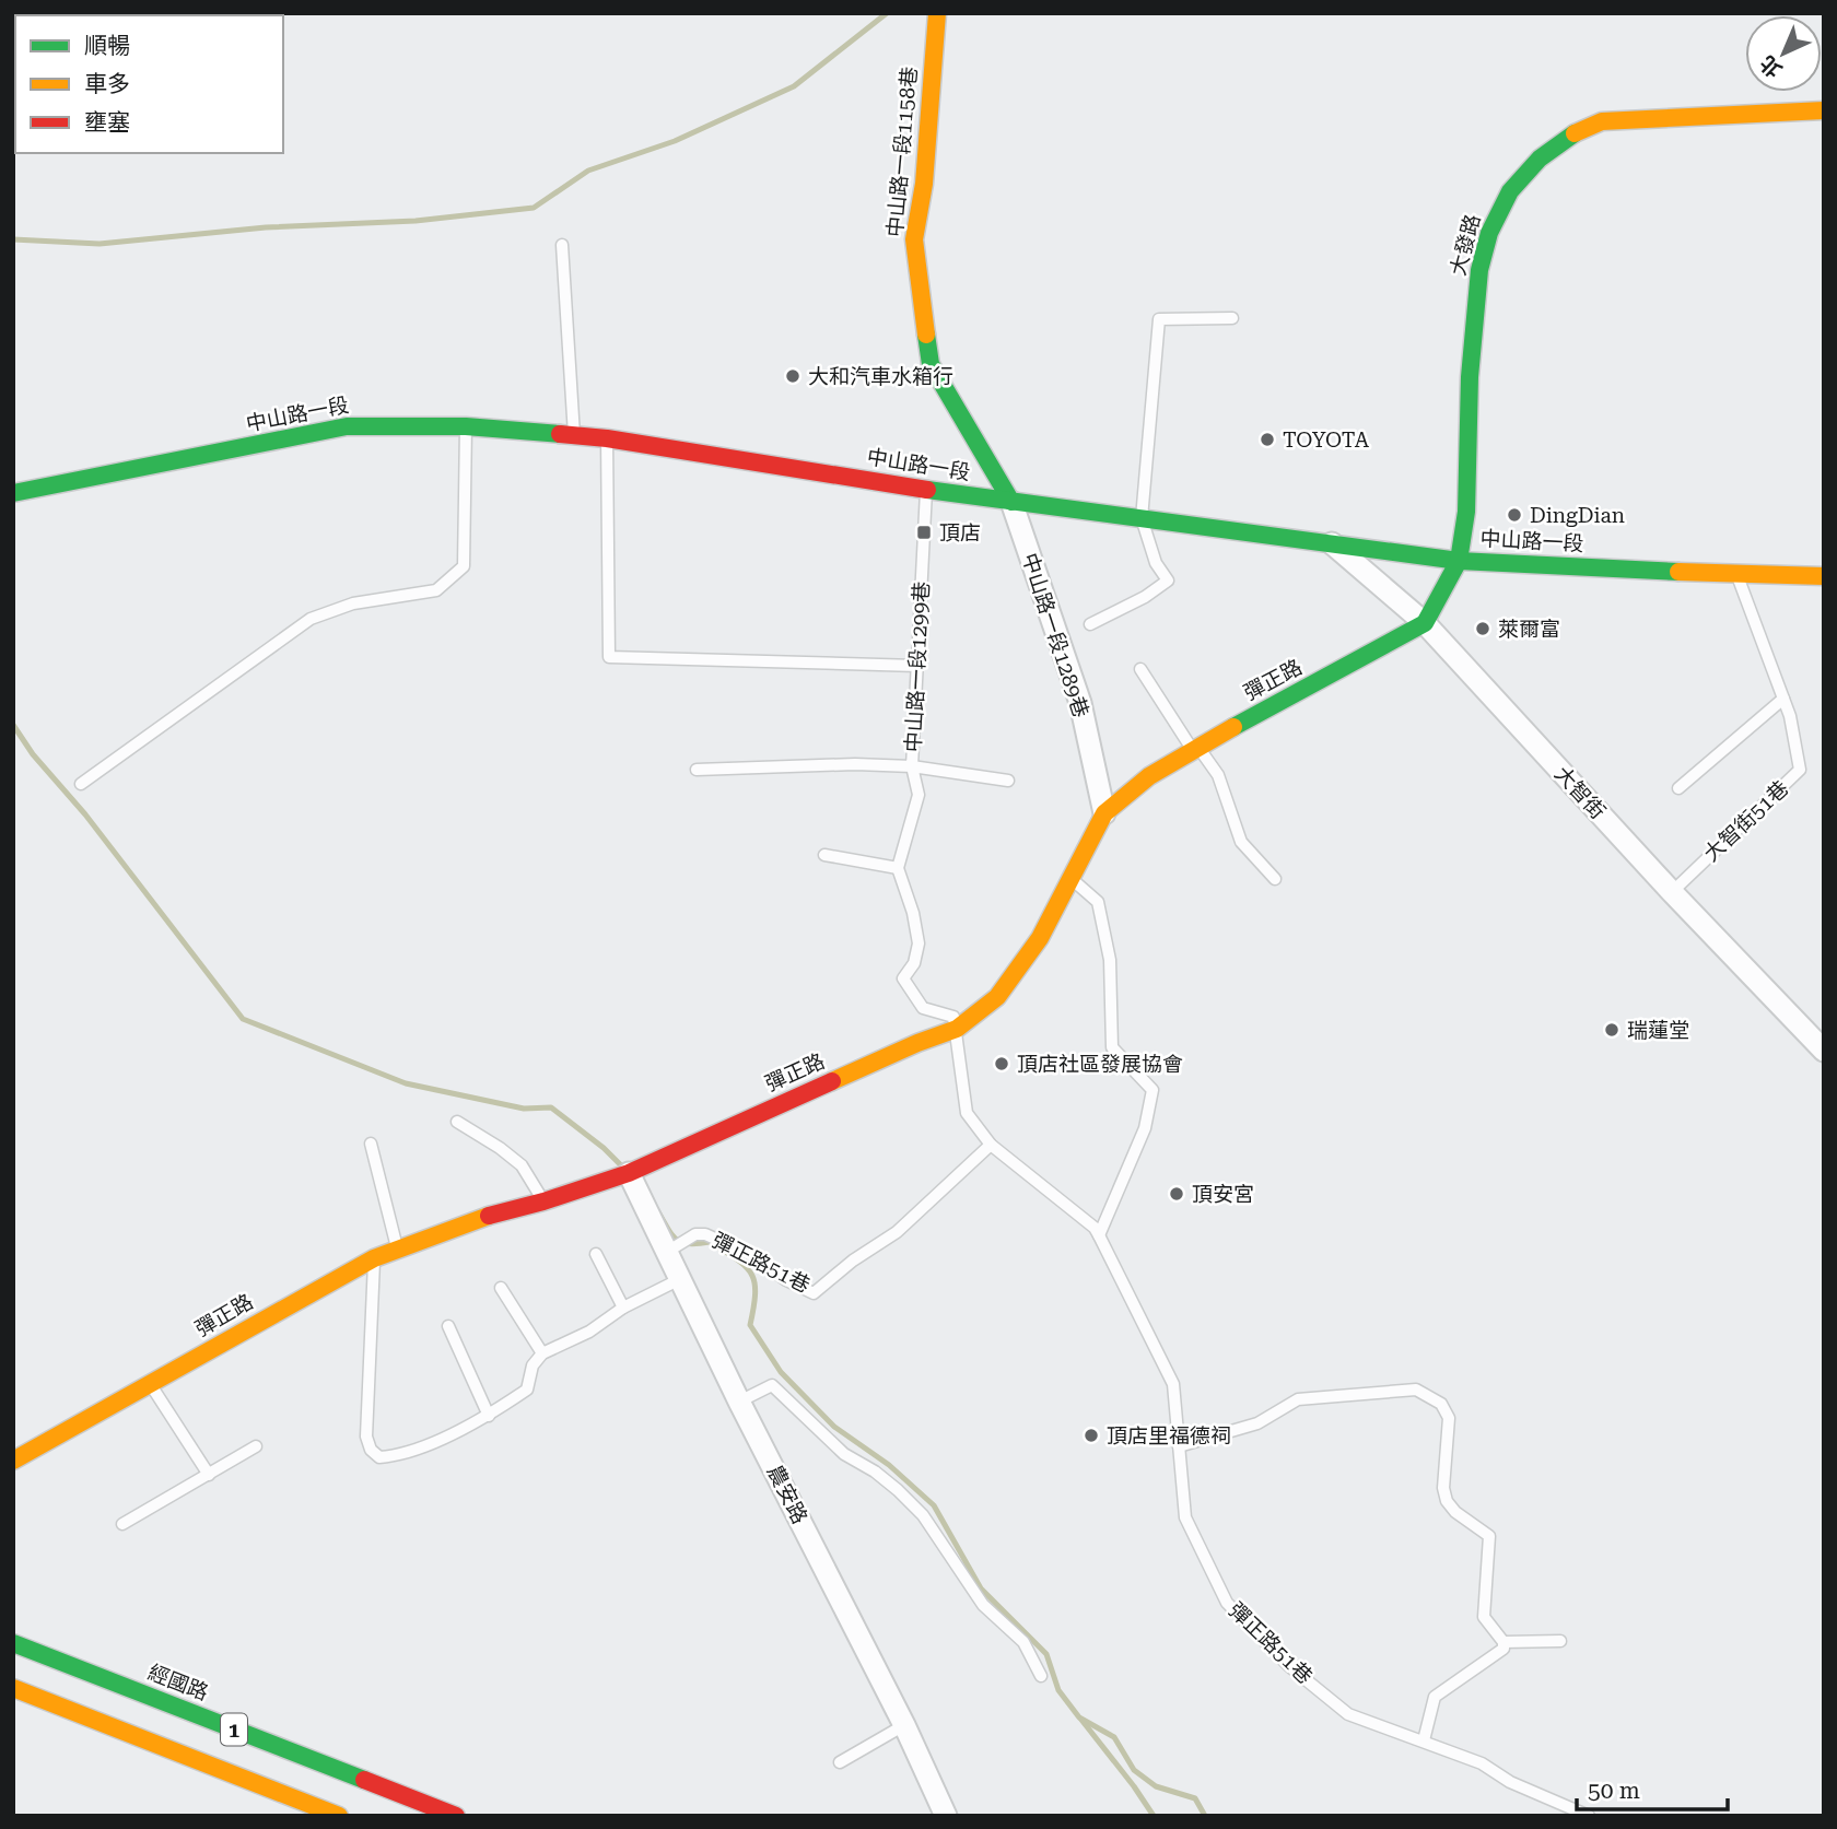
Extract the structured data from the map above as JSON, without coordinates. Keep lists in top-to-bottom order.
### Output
{
  "streets": {
    "street": [
      "中山路一段1158巷",
      "大發路",
      "中山路一段",
      "中山路一段1289巷",
      "彈正路",
      "大智街",
      "農安路",
      "經國路",
      "1"
    ],
    "lane": ["中山路一段1299巷", "大智街51巷", "彈正路51巷"]
  },
  "crossings": [
    ["中山路一段1158巷", "中山路一段"],
    ["中山路一段1158巷", "中山路一段1289巷"],
    ["大發路", "中山路一段"],
    ["中山路一段", "中山路一段1289巷"],
    ["中山路一段", "中山路一段1299巷"],
    ["中山路一段", "大智街"],
    ["中山路一段1289巷", "彈正路"],
    ["彈正路", "大智街"],
    ["彈正路", "彈正路51巷"],
    ["彈正路", "農安路"],
    ["大智街", "大智街51巷"],
    ["彈正路51巷", "農安路"]
  ],
  "places": {
    "other": [
      "大和汽車水箱行",
      "TOYOTA",
      "DingDian",
      "萊爾富",
      "瑞蓮堂",
      "頂店社區發展協會",
      "頂安宮",
      "頂店里福德祠"
    ],
    "transit": ["頂店"]
  },
  "legend": ["順暢", "車多", "壅塞"],
  "scale_bar": "50 m",
  "north": "bottom left"
}
